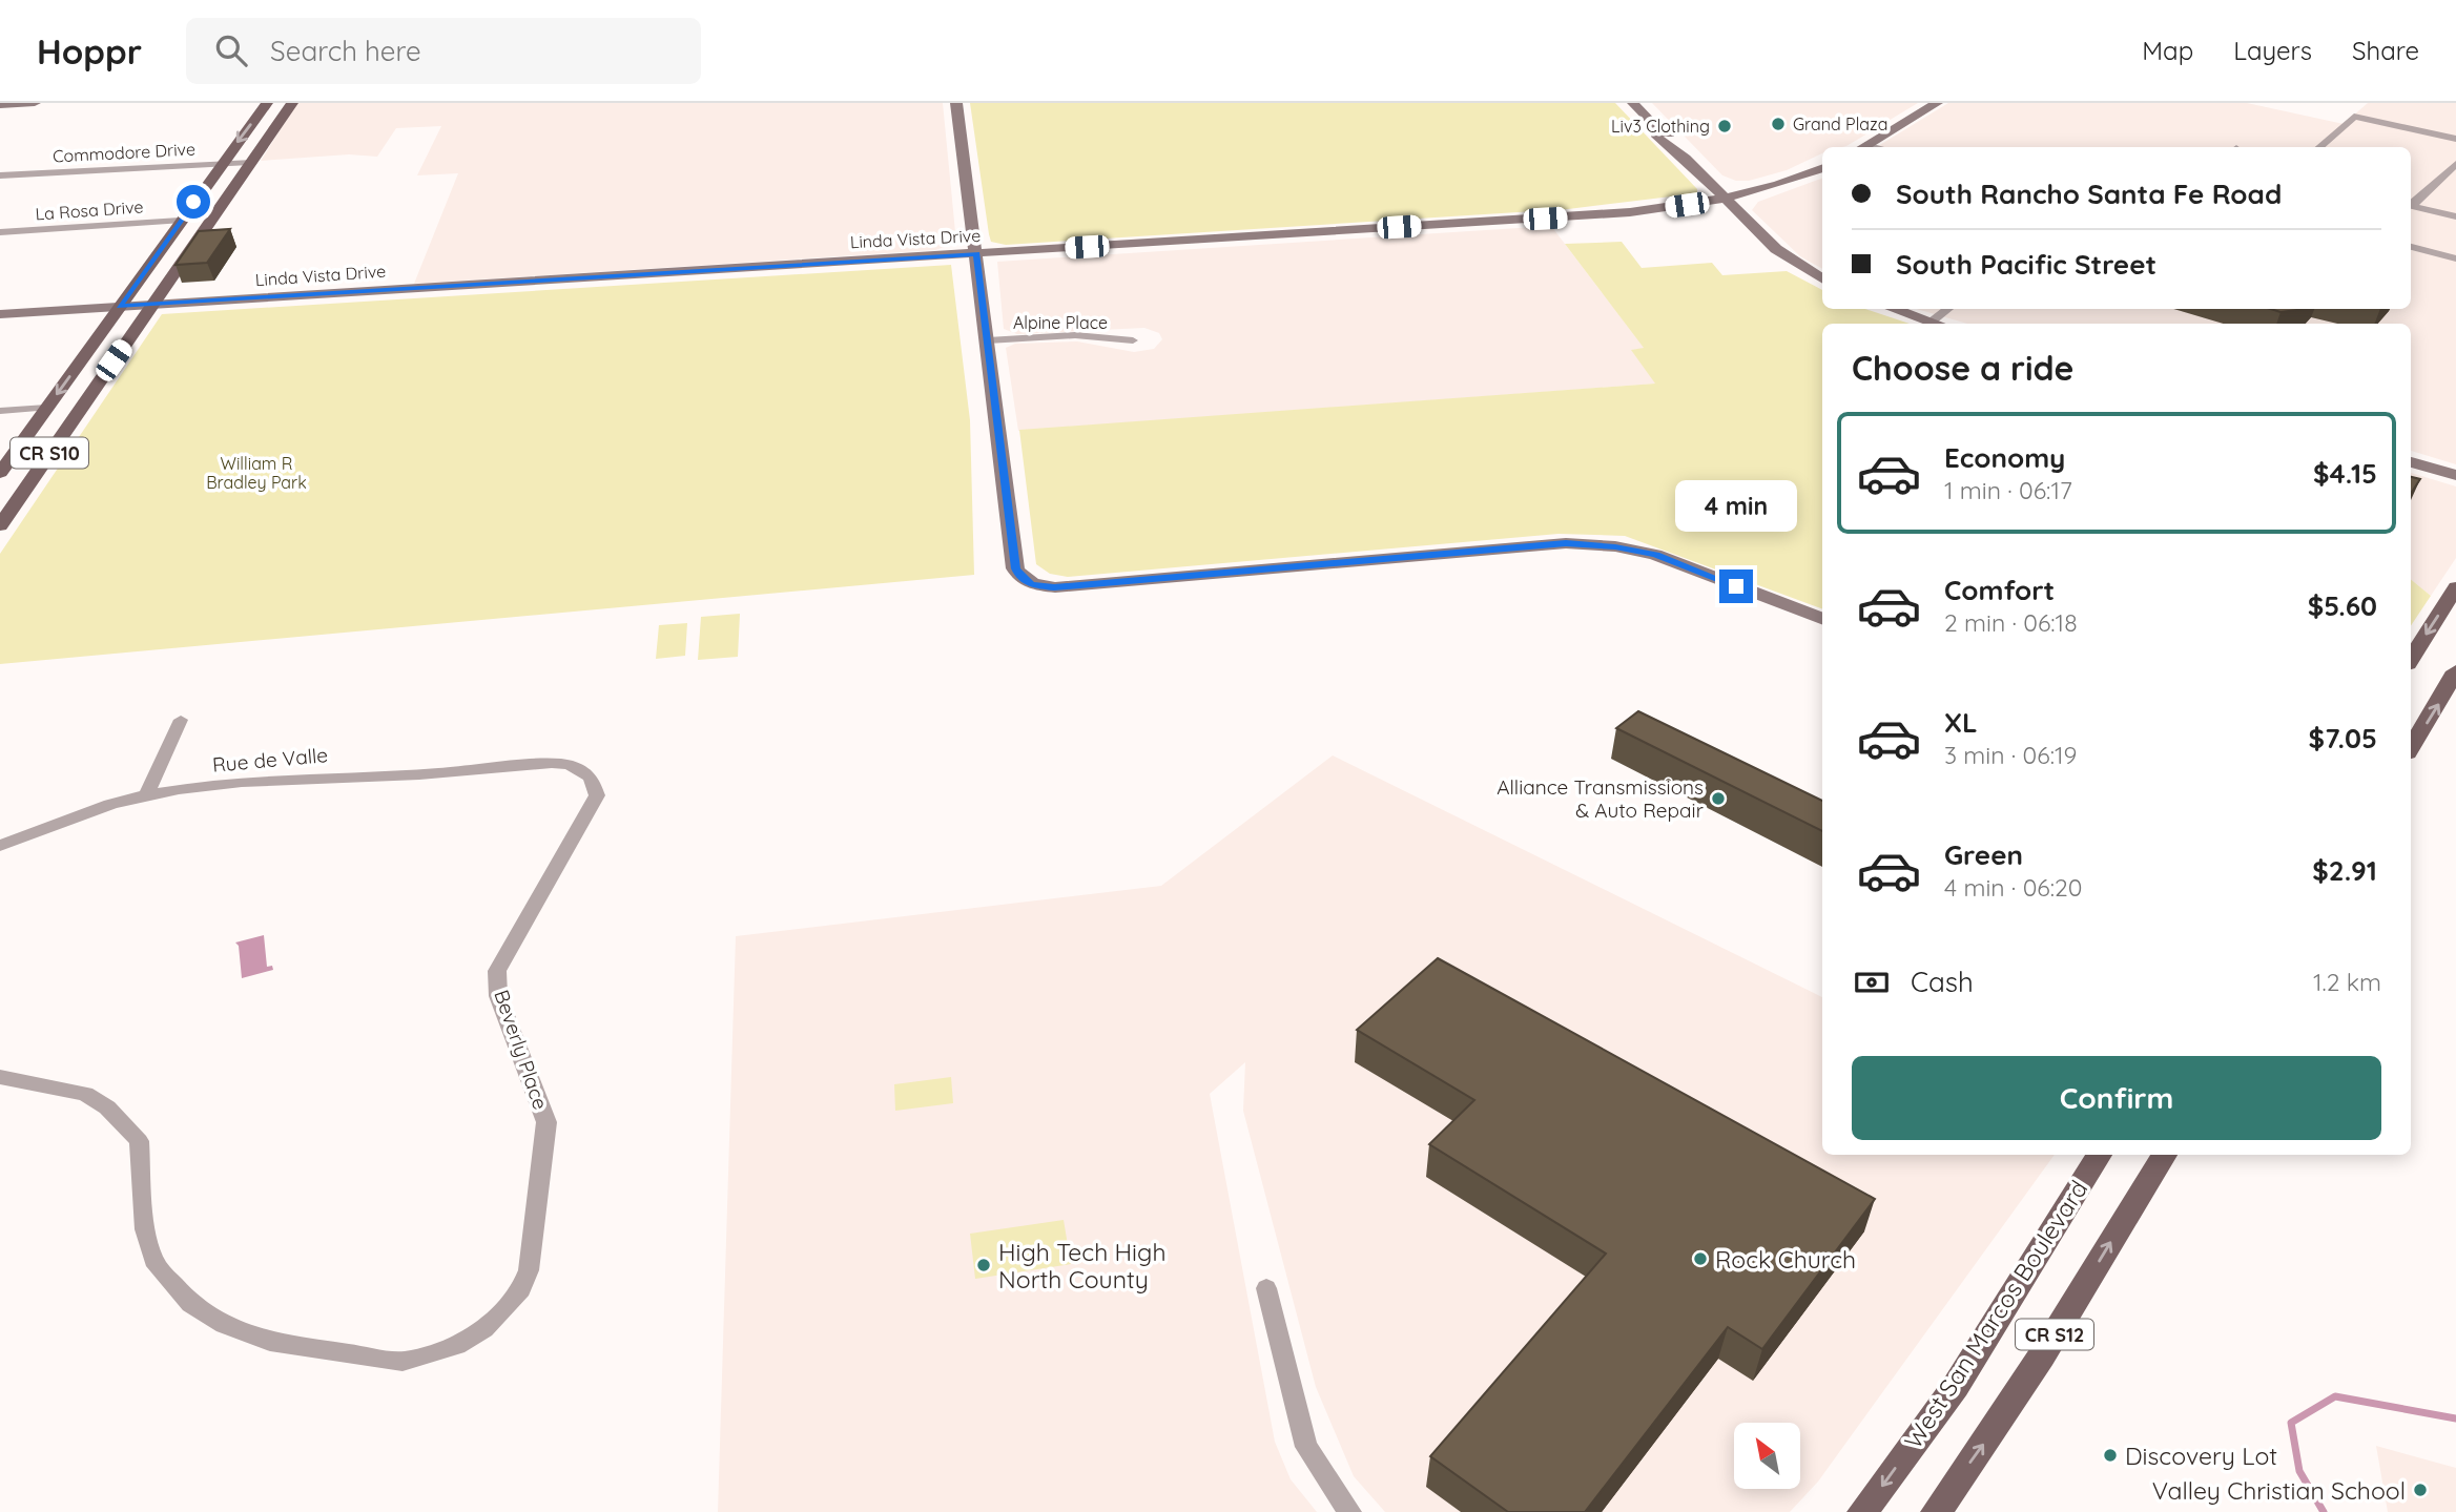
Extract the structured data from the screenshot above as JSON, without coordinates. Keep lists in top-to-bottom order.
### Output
{
  "streets": {
    "main road": [
      "Linda Vista Drive",
      "CR S10",
      "West San Marcos Boulevard",
      "CR S12"
    ],
    "street": [
      "Commodore Drive",
      "La Rosa Drive",
      "Alpine Place",
      "Rue de Valle",
      "Beverly Place"
    ]
  },
  "crossings": [
    ["Commodore Drive", "CR S10"],
    ["La Rosa Drive", "CR S10"],
    ["Linda Vista Drive", "CR S10"],
    ["Rue de Valle", "Beverly Place"]
  ],
  "parks": ["William R Bradley Park"],
  "places": [
    "Grand Plaza",
    "Liv3 Clothing",
    "Alliance Transmissions & Auto Repair",
    "Rock Church",
    "High Tech High North County",
    "Discovery Lot",
    "Valley Christian School"
  ],
  "north": "top left",
  "page": {
    "header": "Hoppr",
    "search": "Search here",
    "nav": ["Map", "Layers", "Share"],
    "banner": ["South Rancho Santa Fe Road", "South Pacific Street"],
    "heading": "Choose a ride",
    "list": [
      {
        "name": "Economy",
        "note": "1 min · 06:17",
        "value": "$4.15"
      },
      {
        "name": "Comfort",
        "note": "2 min · 06:18",
        "value": "$5.60"
      },
      {
        "name": "XL",
        "note": "3 min · 06:19",
        "value": "$7.05"
      },
      {
        "name": "Green",
        "note": "4 min · 06:20",
        "value": "$2.91"
      }
    ],
    "bubble": "4 min",
    "pay": ["Cash", "1.2 km"],
    "buttons": "Confirm"
  }
}
